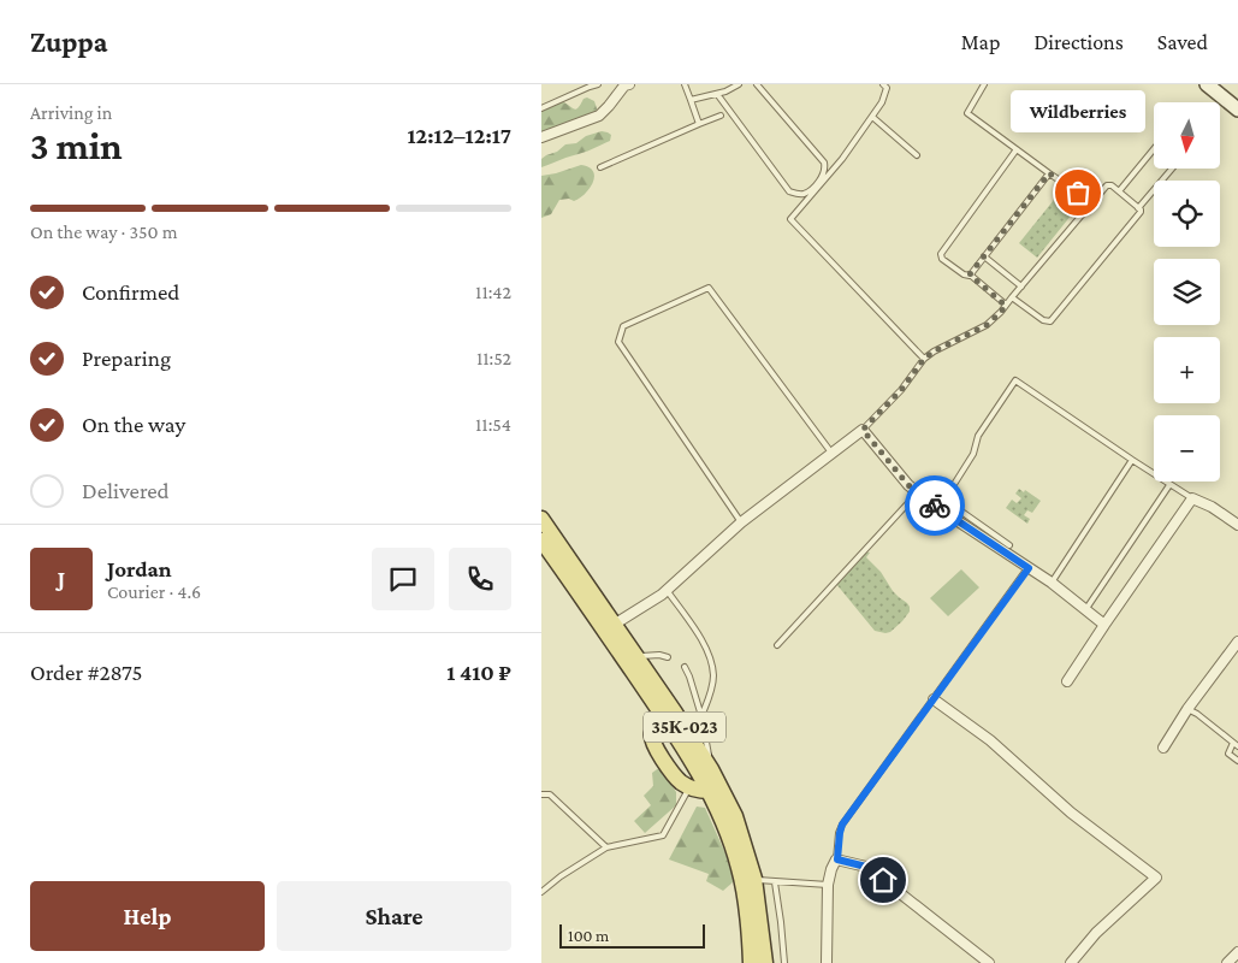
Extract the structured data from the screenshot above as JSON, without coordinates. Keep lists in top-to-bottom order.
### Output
{
  "streets": {
    "main road": ["35К-023"]
  },
  "places": ["Wildberries"],
  "scale_bar": "100 m",
  "north": "bottom",
  "page": {
    "header": "Zuppa",
    "nav": ["Map", "Directions", "Saved"],
    "heading": ["3 min", "Arriving in", "12:12–12:17"],
    "panel": [
      "Jordan",
      "Courier · 4.6",
      "Order #2875",
      "1 410 ₽"
    ],
    "bubble": "Wildberries",
    "map_buttons": ["+", "−"],
    "bar": "On the way · 350 m",
    "list": [
      ["Confirmed", "11:42"],
      ["Preparing", "11:52"],
      ["On the way", "11:54"],
      "Delivered"
    ],
    "round": "J",
    "buttons": ["Help", "Share"],
    "scale": "100 m"
  }
}
